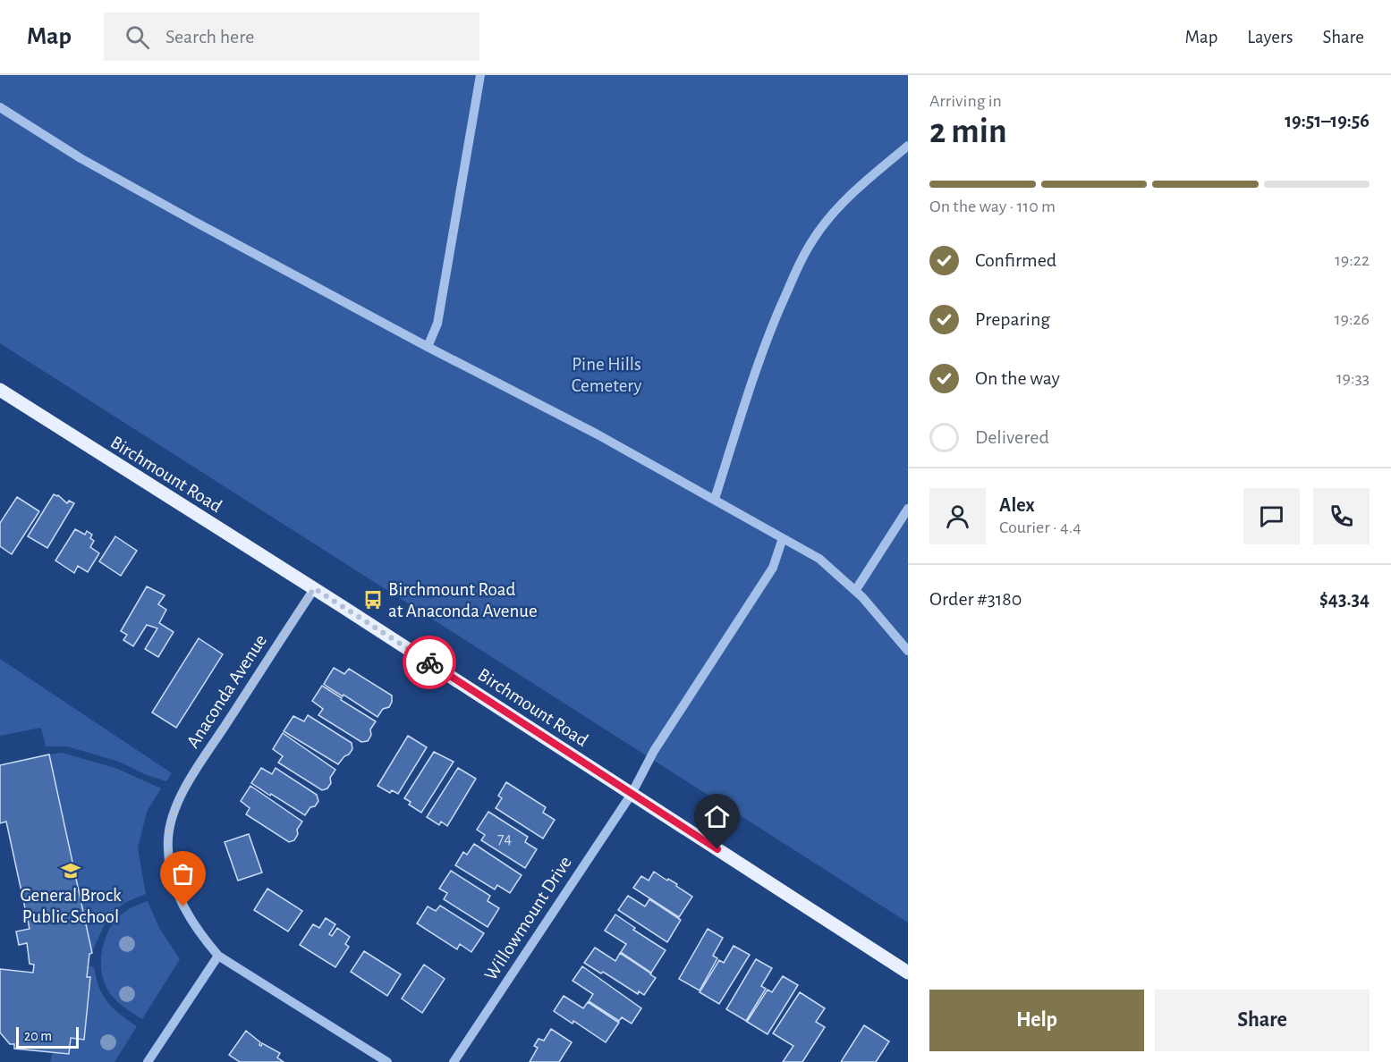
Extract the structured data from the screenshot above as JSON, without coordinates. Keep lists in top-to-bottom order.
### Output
{
  "streets": {
    "main road": ["Birchmount Road"],
    "street": ["Anaconda Avenue", "Willowmount Drive"]
  },
  "crossings": [
    ["Birchmount Road", "Anaconda Avenue"],
    ["Birchmount Road", "Willowmount Drive"]
  ],
  "parks": ["Pine Hills Cemetery"],
  "places": {
    "bus stop": ["Birchmount Road at Anaconda Avenue"],
    "school or university": ["General Brock Public School"]
  },
  "house_numbers": ["74"],
  "scale_bar": "20 m",
  "page": {
    "header": "Map",
    "search": "Search here",
    "nav": ["Map", "Layers", "Share"],
    "heading": ["2 min", "Arriving in", "19:51–19:56"],
    "panel": [
      "Alex",
      "Courier · 4.4",
      "Order #3180",
      "$43.34"
    ],
    "bar": "On the way · 110 m",
    "list": [
      ["Confirmed", "19:22"],
      ["Preparing", "19:26"],
      ["On the way", "19:33"],
      "Delivered"
    ],
    "buttons": ["Help", "Share"],
    "scale": "20 m"
  }
}
